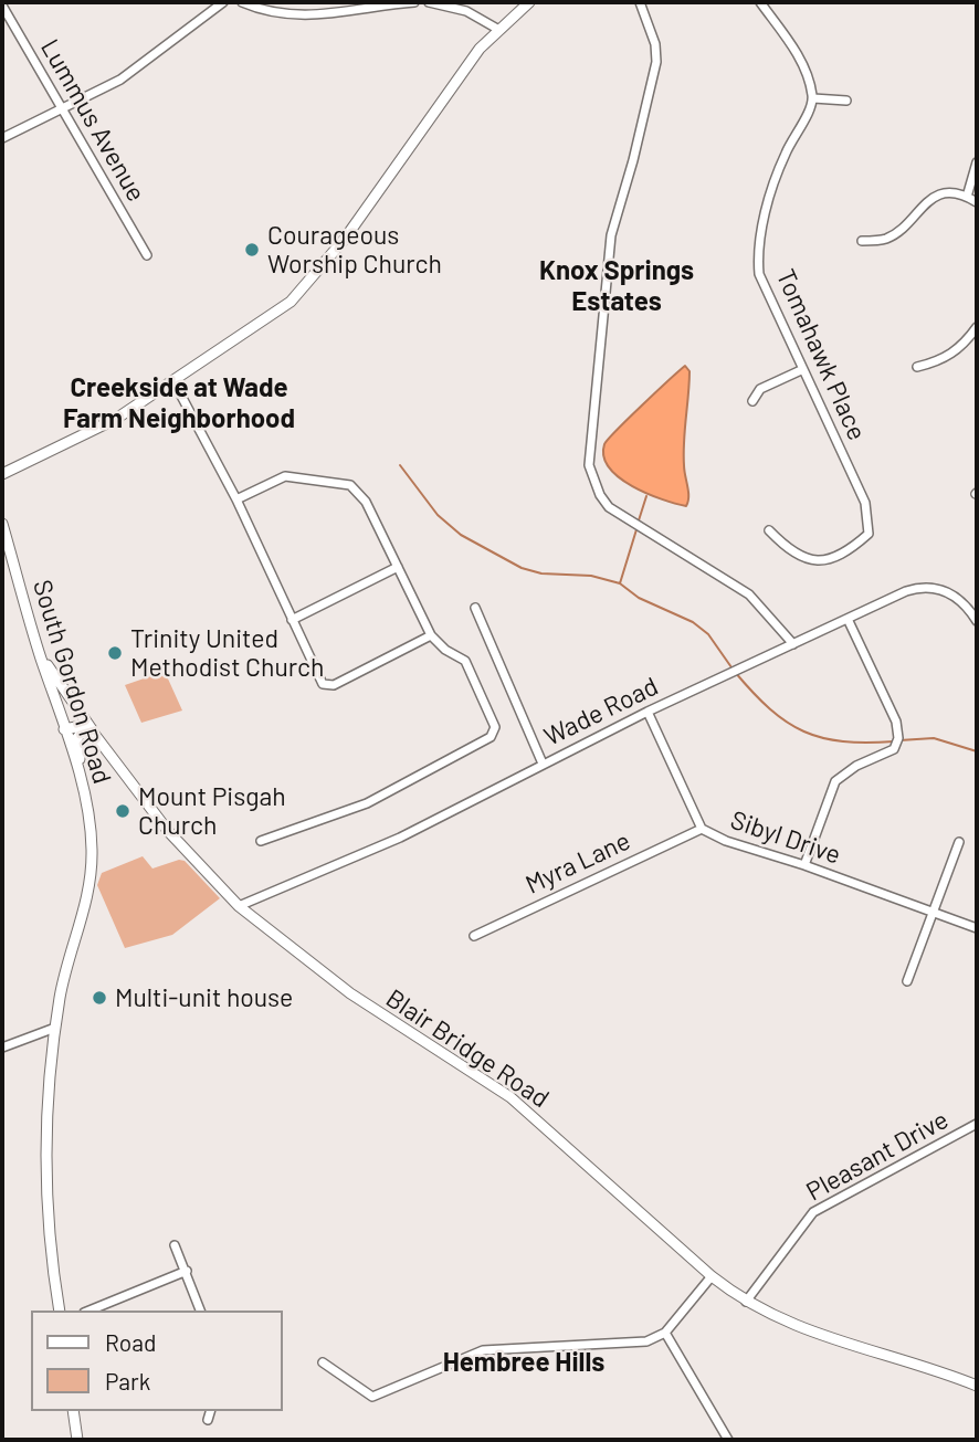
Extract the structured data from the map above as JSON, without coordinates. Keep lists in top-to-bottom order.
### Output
{
  "streets": {
    "street": [
      "Lummus Avenue",
      "Tomahawk Place",
      "South Gordon Road",
      "Wade Road",
      "Sibyl Drive",
      "Myra Lane",
      "Blair Bridge Road",
      "Pleasant Drive"
    ]
  },
  "crossings": [
    ["South Gordon Road", "Blair Bridge Road"],
    ["Wade Road", "Sibyl Drive"],
    ["Wade Road", "Blair Bridge Road"],
    ["Sibyl Drive", "Myra Lane"],
    ["Blair Bridge Road", "Pleasant Drive"]
  ],
  "districts": ["Knox Springs Estates", "Creekside at Wade Farm Neighborhood", "Hembree Hills"],
  "places": [
    "Courageous Worship Church",
    "Trinity United Methodist Church",
    "Mount Pisgah Church",
    "Multi-unit house"
  ],
  "legend": ["Road", "Park"]
}
